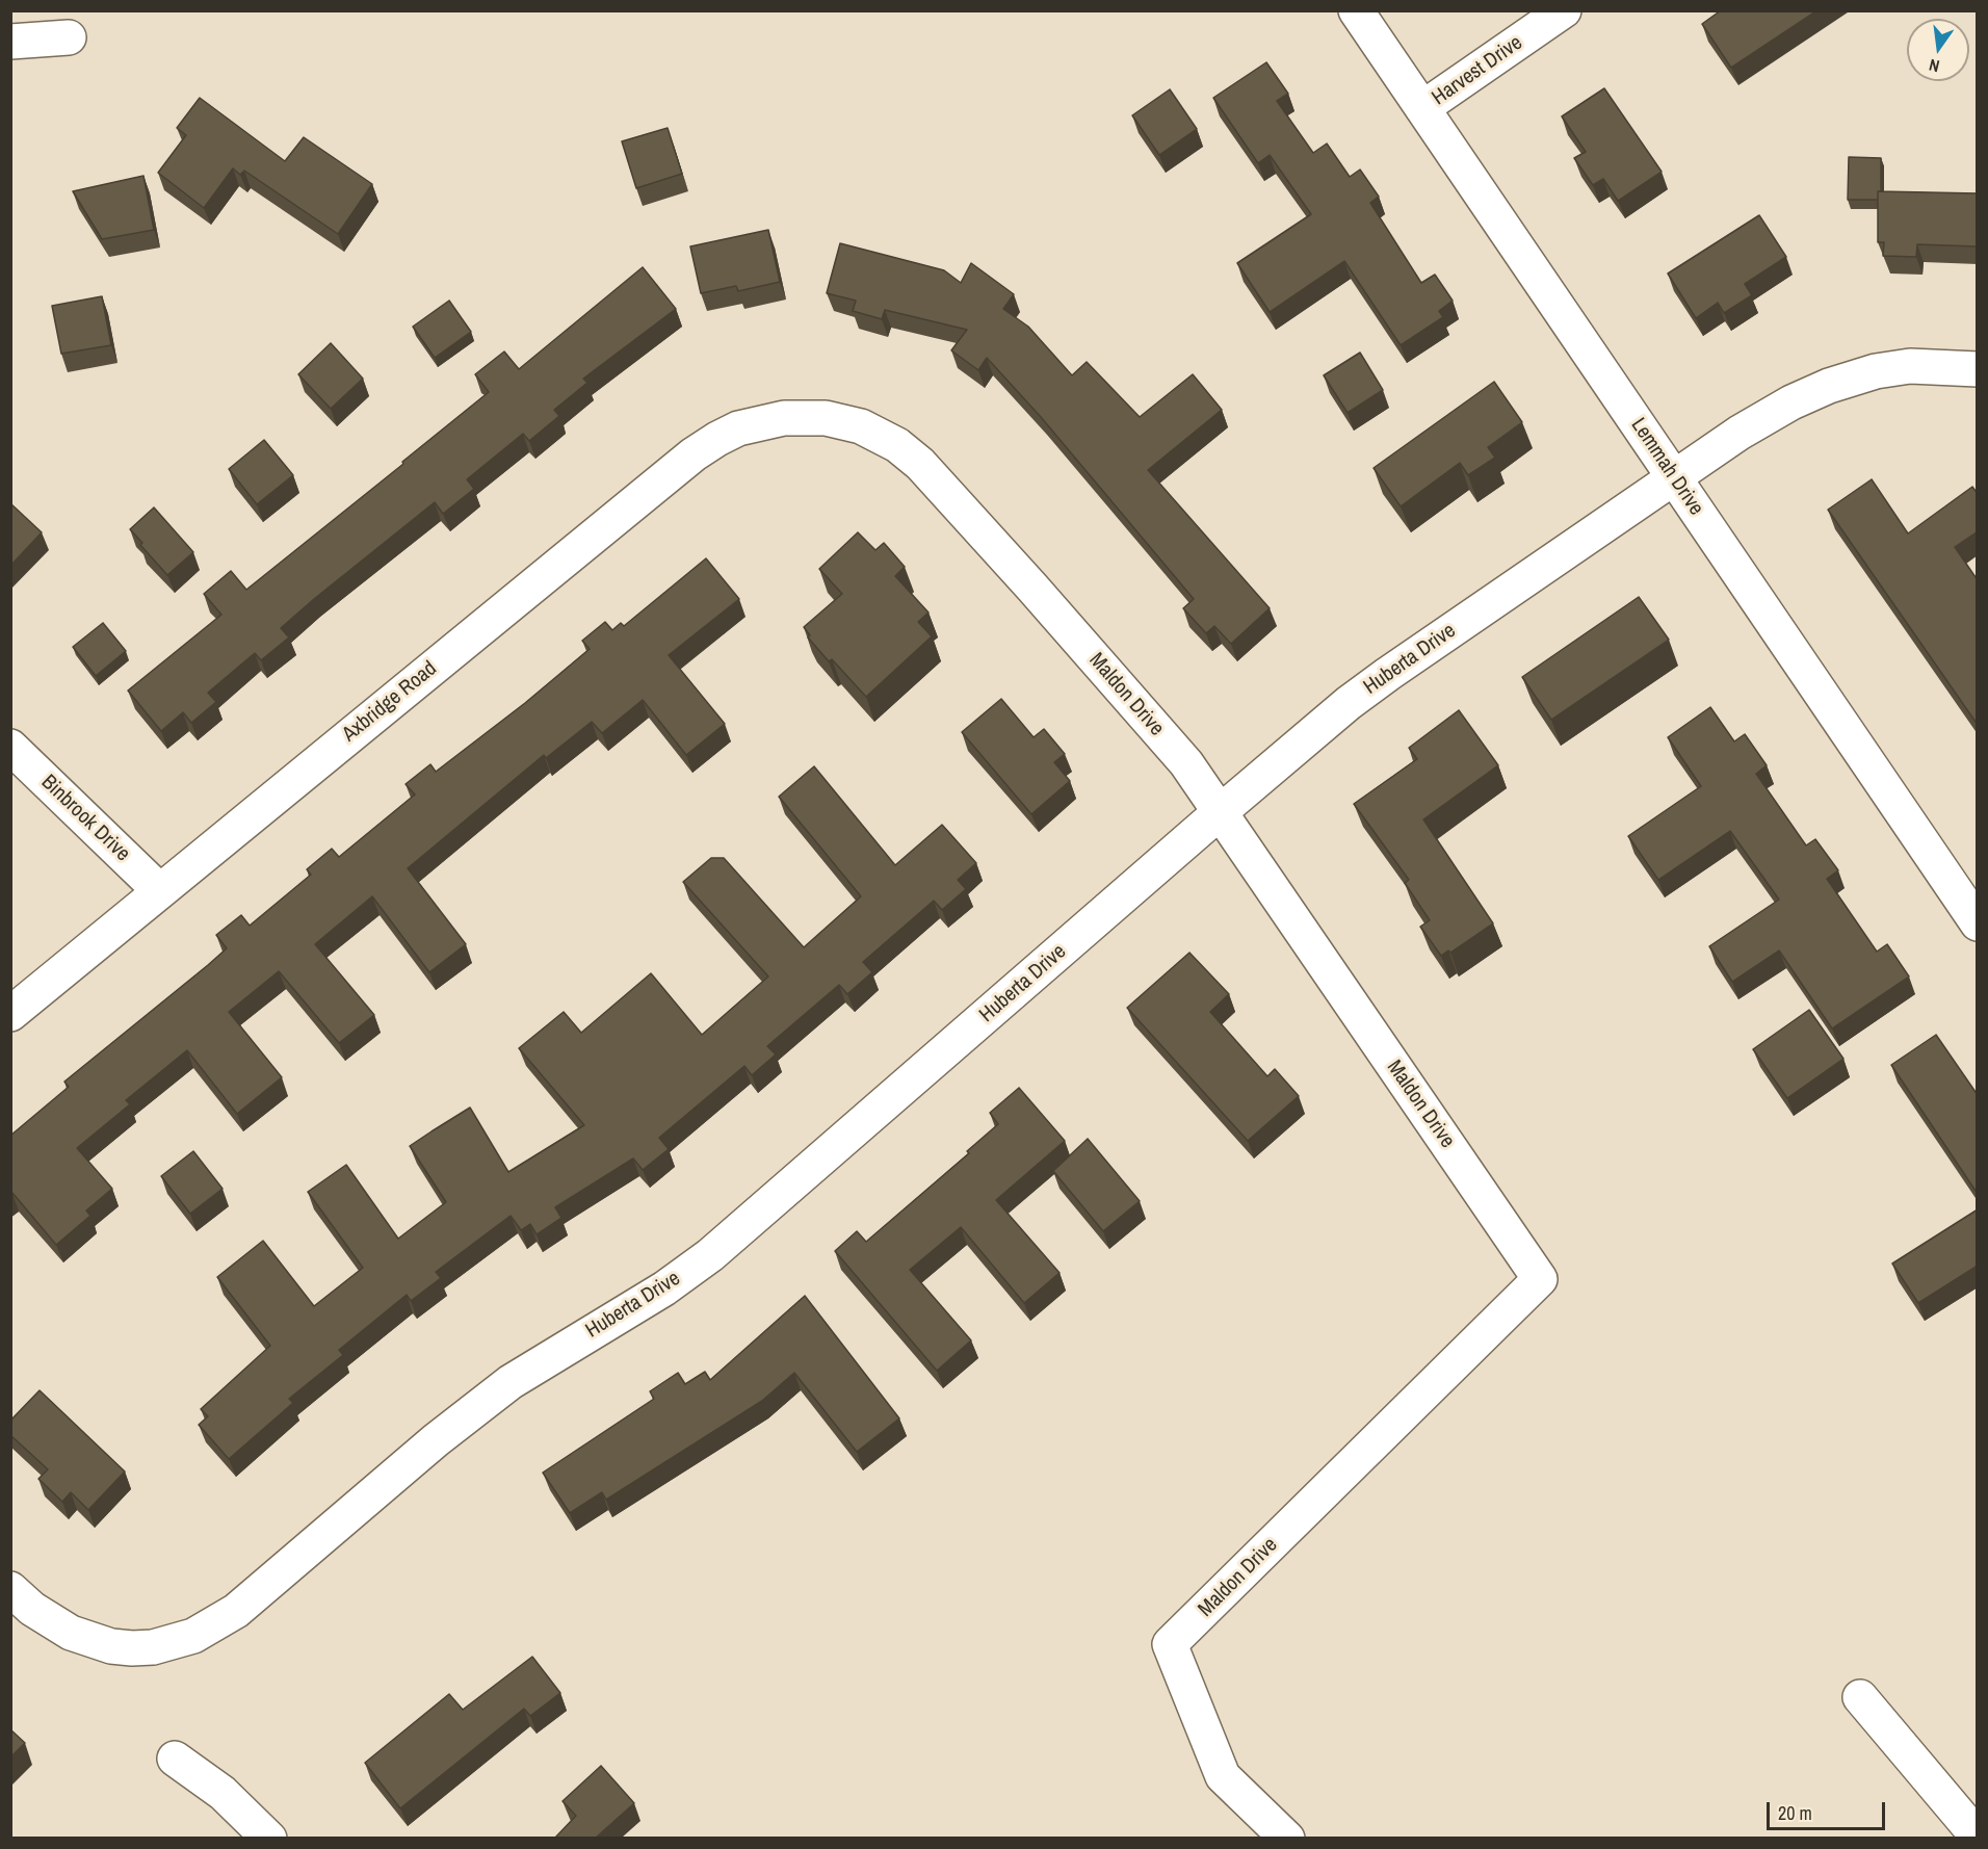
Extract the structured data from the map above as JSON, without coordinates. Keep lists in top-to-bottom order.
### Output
{
  "streets": {
    "street": [
      "Harvest Drive",
      "Lemmah Drive",
      "Huberta Drive",
      "Maldon Drive",
      "Axbridge Road",
      "Binbrook Drive"
    ]
  },
  "crossings": [
    ["Harvest Drive", "Lemmah Drive"],
    ["Lemmah Drive", "Huberta Drive"],
    ["Huberta Drive", "Maldon Drive"],
    ["Maldon Drive", "Axbridge Road"],
    ["Axbridge Road", "Binbrook Drive"]
  ],
  "scale_bar": "20 m",
  "north": "bottom"
}
